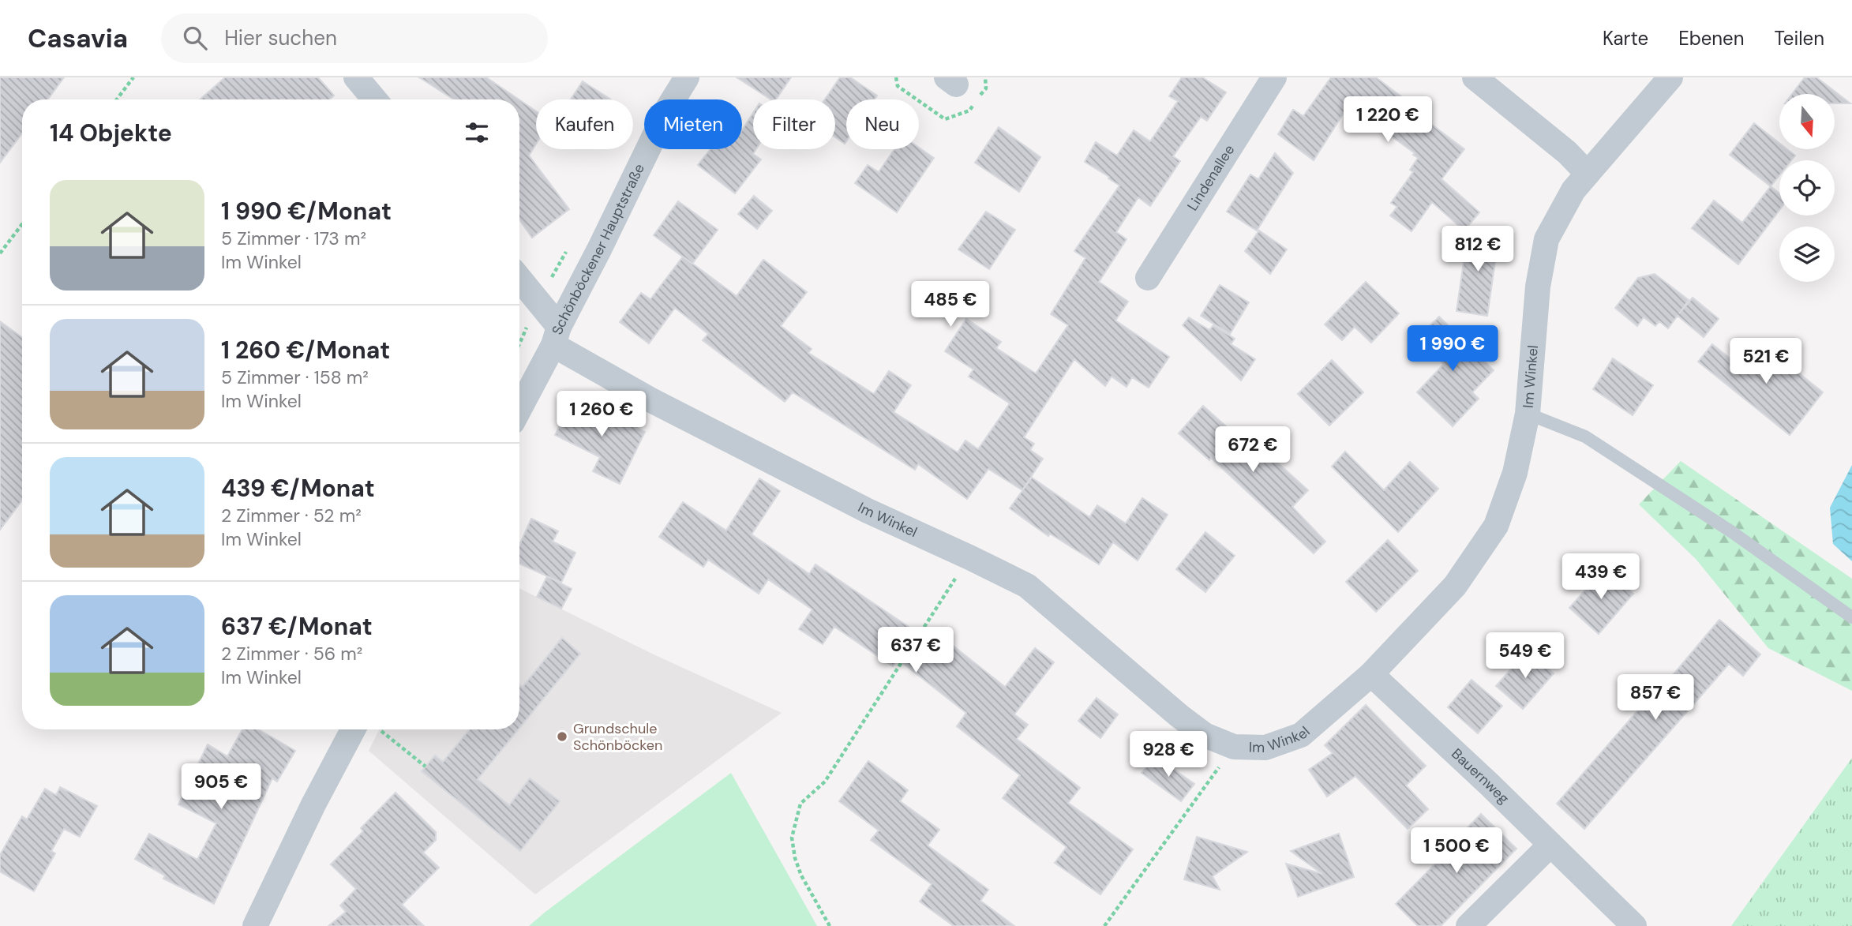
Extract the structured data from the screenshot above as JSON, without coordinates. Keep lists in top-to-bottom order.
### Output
{
  "streets": {
    "street": [
      "Lindenallee",
      "Schönböckener Hauptstraße",
      "Im Winkel",
      "Bauernweg"
    ]
  },
  "crossings": [
    ["Schönböckener Hauptstraße", "Im Winkel"],
    ["Im Winkel", "Bauernweg"]
  ],
  "places": ["Grundschule Schönböcken"],
  "north": "bottom",
  "page": {
    "header": "Casavia",
    "search": "Hier suchen",
    "nav": ["Karte", "Ebenen", "Teilen"],
    "price": [
      "1 220 €",
      "812 €",
      "485 €",
      "1 990 €",
      "521 €",
      "1 260 €",
      "672 €",
      "439 €",
      "637 €",
      "549 €",
      "857 €",
      "928 €",
      "905 €",
      "1 500 €"
    ],
    "chip": [
      "Kaufen",
      "Mieten",
      "Filter",
      "Neu"
    ],
    "heading": "14 Objekte",
    "list": [
      {
        "name": "1 990 €/Monat",
        "note": "5 Zimmer · 173 m² · Im Winkel"
      },
      {
        "name": "1 260 €/Monat",
        "note": "5 Zimmer · 158 m² · Im Winkel"
      },
      {
        "name": "439 €/Monat",
        "note": "2 Zimmer · 52 m² · Im Winkel"
      },
      {
        "name": "637 €/Monat",
        "note": "2 Zimmer · 56 m² · Im Winkel"
      }
    ]
  }
}
